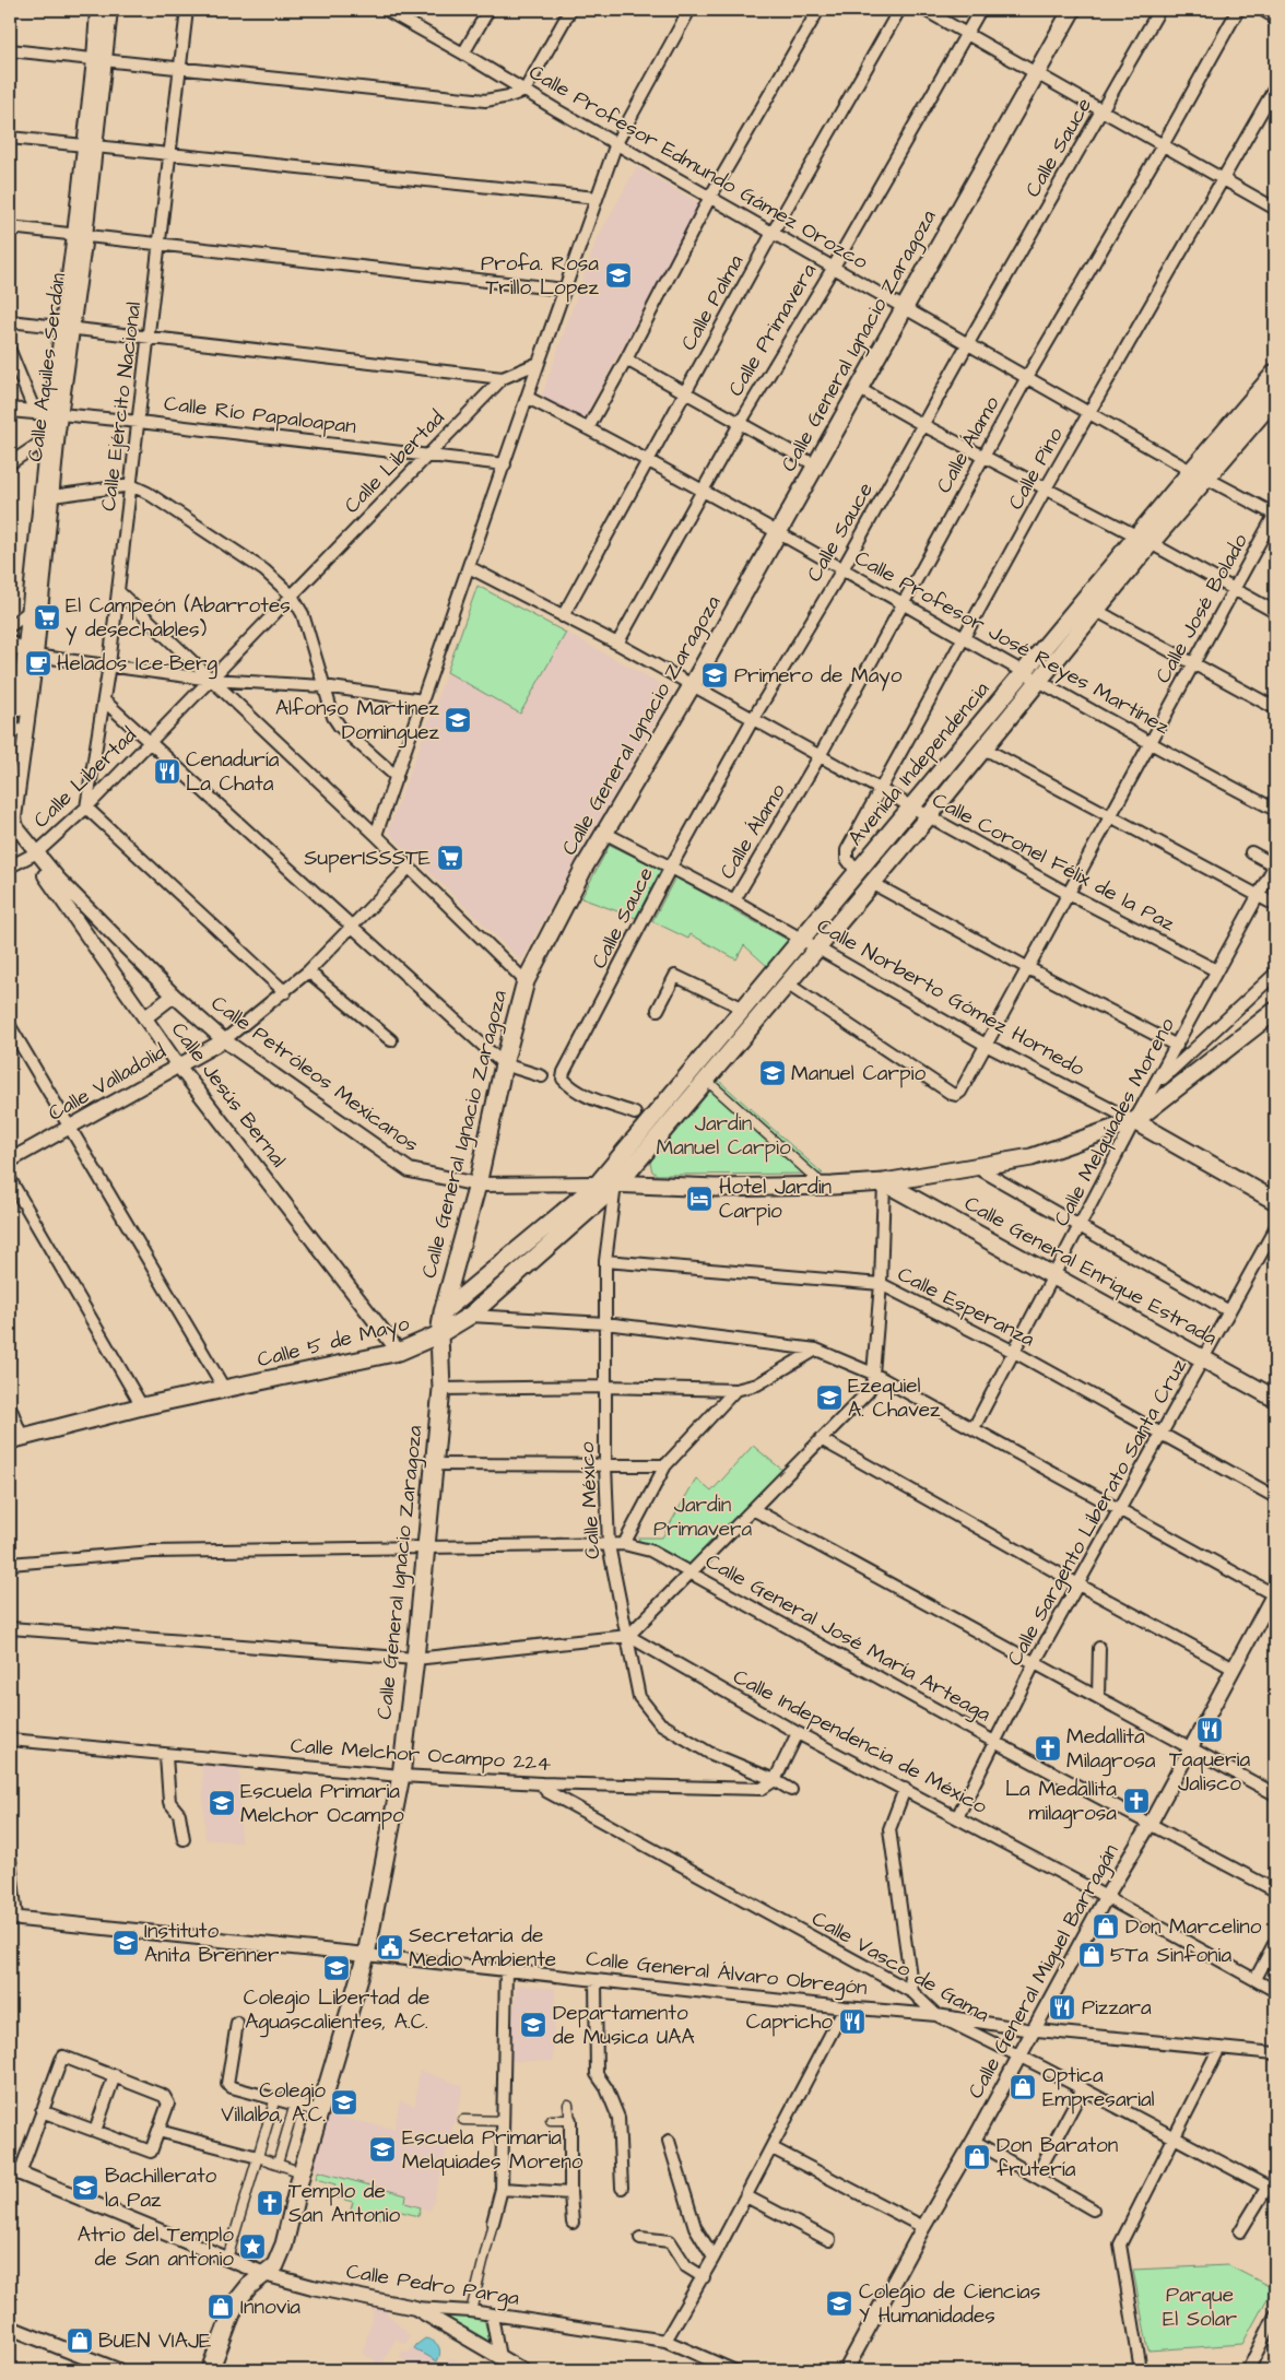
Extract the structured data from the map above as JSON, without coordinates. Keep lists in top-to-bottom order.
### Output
{
  "streets": {
    "main road": [
      "Calle General Ignacio Zaragoza",
      "Avenida Independencia",
      "Calle Norberto Gómez Hornedo",
      "Calle Petróleos Mexicanos",
      "Calle General Enrique Estrada",
      "Calle 5 de Mayo"
    ],
    "street": [
      "Calle Sauce",
      "Calle Profesor Edmundo Gámez Orozco",
      "Calle Palma",
      "Calle Primavera",
      "Calle Aquiles Serdán",
      "Calle Ejército Nacional",
      "Calle Río Papaloapan",
      "Calle Álamo",
      "Calle Libertad",
      "Calle Pino",
      "Calle José Bolado",
      "Calle Profesor José Reyes Martínez",
      "Calle Coronel Félix de la Paz",
      "Calle Valladolid",
      "Calle Jesús Bernal",
      "Calle Melquíades Moreno",
      "Calle Esperanza",
      "Calle México",
      "Calle Sargento Liberato Santa Cruz",
      "Calle General José María Arteaga",
      "Calle Independencia de México",
      "Calle Melchor Ocampo 224",
      "Calle Vasco de Gama",
      "Calle General Miguel Barragán",
      "Calle General Álvaro Obregón",
      "Calle Pedro Parga"
    ]
  },
  "crossings": [
    ["Calle Sauce", "Calle Profesor Edmundo Gámez Orozco"],
    ["Calle Sauce", "Calle Profesor José Reyes Martínez"],
    ["Calle Sauce", "Calle Coronel Félix de la Paz"],
    ["Calle Sauce", "Calle Norberto Gómez Hornedo"],
    ["Calle Profesor Edmundo Gámez Orozco", "Calle Palma"],
    ["Calle Profesor Edmundo Gámez Orozco", "Calle Primavera"],
    ["Calle Profesor Edmundo Gámez Orozco", "Calle General Ignacio Zaragoza"],
    ["Calle Profesor Edmundo Gámez Orozco", "Calle Álamo"],
    ["Calle Profesor Edmundo Gámez Orozco", "Calle Pino"],
    ["Calle Profesor Edmundo Gámez Orozco", "Avenida Independencia"],
    ["Calle Palma", "Calle Profesor José Reyes Martínez"],
    ["Calle Palma", "Calle Coronel Félix de la Paz"],
    ["Calle Primavera", "Calle Profesor José Reyes Martínez"],
    ["Calle Primavera", "Calle Coronel Félix de la Paz"],
    ["Calle General Ignacio Zaragoza", "Calle Profesor José Reyes Martínez"],
    ["Calle General Ignacio Zaragoza", "Calle Coronel Félix de la Paz"],
    ["Calle General Ignacio Zaragoza", "Calle Norberto Gómez Hornedo"],
    ["Calle General Ignacio Zaragoza", "Calle Petróleos Mexicanos"],
    ["Calle General Ignacio Zaragoza", "Calle 5 de Mayo"],
    ["Calle General Ignacio Zaragoza", "Calle General José María Arteaga"],
    ["Calle General Ignacio Zaragoza", "Calle Melchor Ocampo 224"],
    ["Calle General Ignacio Zaragoza", "Calle General Álvaro Obregón"],
    ["Calle General Ignacio Zaragoza", "Calle Pedro Parga"],
    ["Calle Aquiles Serdán", "Calle Río Papaloapan"],
    ["Calle Aquiles Serdán", "Calle Libertad"],
    ["Calle Aquiles Serdán", "Calle Petróleos Mexicanos"],
    ["Calle Aquiles Serdán", "Calle Jesús Bernal"],
    ["Calle Ejército Nacional", "Calle Río Papaloapan"],
    ["Calle Ejército Nacional", "Calle Libertad"],
    ["Calle Río Papaloapan", "Calle Libertad"],
    ["Calle Álamo", "Calle Profesor José Reyes Martínez"],
    ["Calle Álamo", "Calle Coronel Félix de la Paz"],
    ["Calle Álamo", "Calle Norberto Gómez Hornedo"],
    ["Calle Libertad", "Calle Petróleos Mexicanos"],
    ["Calle Libertad", "Calle Jesús Bernal"],
    ["Calle Pino", "Calle Profesor José Reyes Martínez"],
    ["Calle Pino", "Avenida Independencia"],
    ["Calle Pino", "Calle Coronel Félix de la Paz"],
    ["Calle José Bolado", "Calle Profesor José Reyes Martínez"],
    ["Calle José Bolado", "Avenida Independencia"],
    ["Calle José Bolado", "Calle Coronel Félix de la Paz"],
    ["Calle José Bolado", "Calle Norberto Gómez Hornedo"],
    ["Calle Profesor José Reyes Martínez", "Avenida Independencia"],
    ["Avenida Independencia", "Calle Coronel Félix de la Paz"],
    ["Avenida Independencia", "Calle Norberto Gómez Hornedo"],
    ["Avenida Independencia", "Calle Petróleos Mexicanos"],
    ["Avenida Independencia", "Calle 5 de Mayo"],
    ["Avenida Independencia", "Calle México"],
    ["Calle Coronel Félix de la Paz", "Calle Melquíades Moreno"],
    ["Calle Norberto Gómez Hornedo", "Calle Petróleos Mexicanos"],
    ["Calle Norberto Gómez Hornedo", "Calle Melquíades Moreno"],
    ["Calle Petróleos Mexicanos", "Calle Valladolid"],
    ["Calle Petróleos Mexicanos", "Calle Jesús Bernal"],
    ["Calle Petróleos Mexicanos", "Calle Melquíades Moreno"],
    ["Calle Petróleos Mexicanos", "Calle General Enrique Estrada"],
    ["Calle Petróleos Mexicanos", "Calle 5 de Mayo"],
    ["Calle Petróleos Mexicanos", "Calle México"],
    ["Calle Valladolid", "Calle Jesús Bernal"],
    ["Calle Jesús Bernal", "Calle 5 de Mayo"],
    ["Calle Melquíades Moreno", "Calle General Enrique Estrada"],
    ["Calle Melquíades Moreno", "Calle Esperanza"],
    ["Calle General Enrique Estrada", "Calle Sargento Liberato Santa Cruz"],
    ["Calle Esperanza", "Calle México"],
    ["Calle Esperanza", "Calle Sargento Liberato Santa Cruz"],
    ["Calle 5 de Mayo", "Calle México"],
    ["Calle México", "Calle General José María Arteaga"],
    ["Calle México", "Calle Independencia de México"],
    ["Calle México", "Calle Melchor Ocampo 224"],
    ["Calle Sargento Liberato Santa Cruz", "Calle General José María Arteaga"],
    ["Calle Sargento Liberato Santa Cruz", "Calle Independencia de México"],
    ["Calle General José María Arteaga", "Calle General Miguel Barragán"],
    ["Calle Independencia de México", "Calle General Miguel Barragán"],
    ["Calle Melchor Ocampo 224", "Calle Vasco de Gama"],
    ["Calle Vasco de Gama", "Calle General Miguel Barragán"],
    ["Calle Vasco de Gama", "Calle General Álvaro Obregón"],
    ["Calle General Miguel Barragán", "Calle General Álvaro Obregón"]
  ],
  "parks": ["Jardin Manuel Carpio", "Jardin Primavera", "Parque El Solar"],
  "places": {
    "school or university": [
      "Profa. Rosa Trillo Lopez",
      "Primero de Mayo",
      "Alfonso Martinez Dominguez",
      "Manuel Carpio",
      "Ezequiel A. Chavez",
      "Escuela Primaria Melchor Ocampo",
      "Instituto Anita Brenner",
      "Colegio Libertad de Aguascalientes, A.C.",
      "Departamento de Musica UAA",
      "Colegio Villalba, A.C.",
      "Escuela Primaria Melquiades Moreno",
      "Bachillerato la Paz",
      "Colegio de Ciencias Y Humanidades"
    ],
    "supermarket": ["El Campeón (Abarrotes y desechables)", "SuperISSSTE"],
    "cafe": ["Helados Ice-Berg"],
    "restaurant": [
      "Cenaduría La Chata",
      "Taqueria Jalisco",
      "Pizzara",
      "Capricho"
    ],
    "hotel": ["Hotel Jardin Carpio"],
    "church": ["Medallita Milagrosa", "La Medallita milagrosa", "Templo de San Antonio"],
    "shop": [
      "Don Marcelino",
      "5Ta Sinfonia",
      "Optica Empresarial",
      "Don Baraton frutería",
      "Innovia",
      "BUEN VIAJE"
    ],
    "public building": ["Secretaria de Medio Ambiente"],
    "place": ["Atrio del Templo de San antonio"]
  }
}
